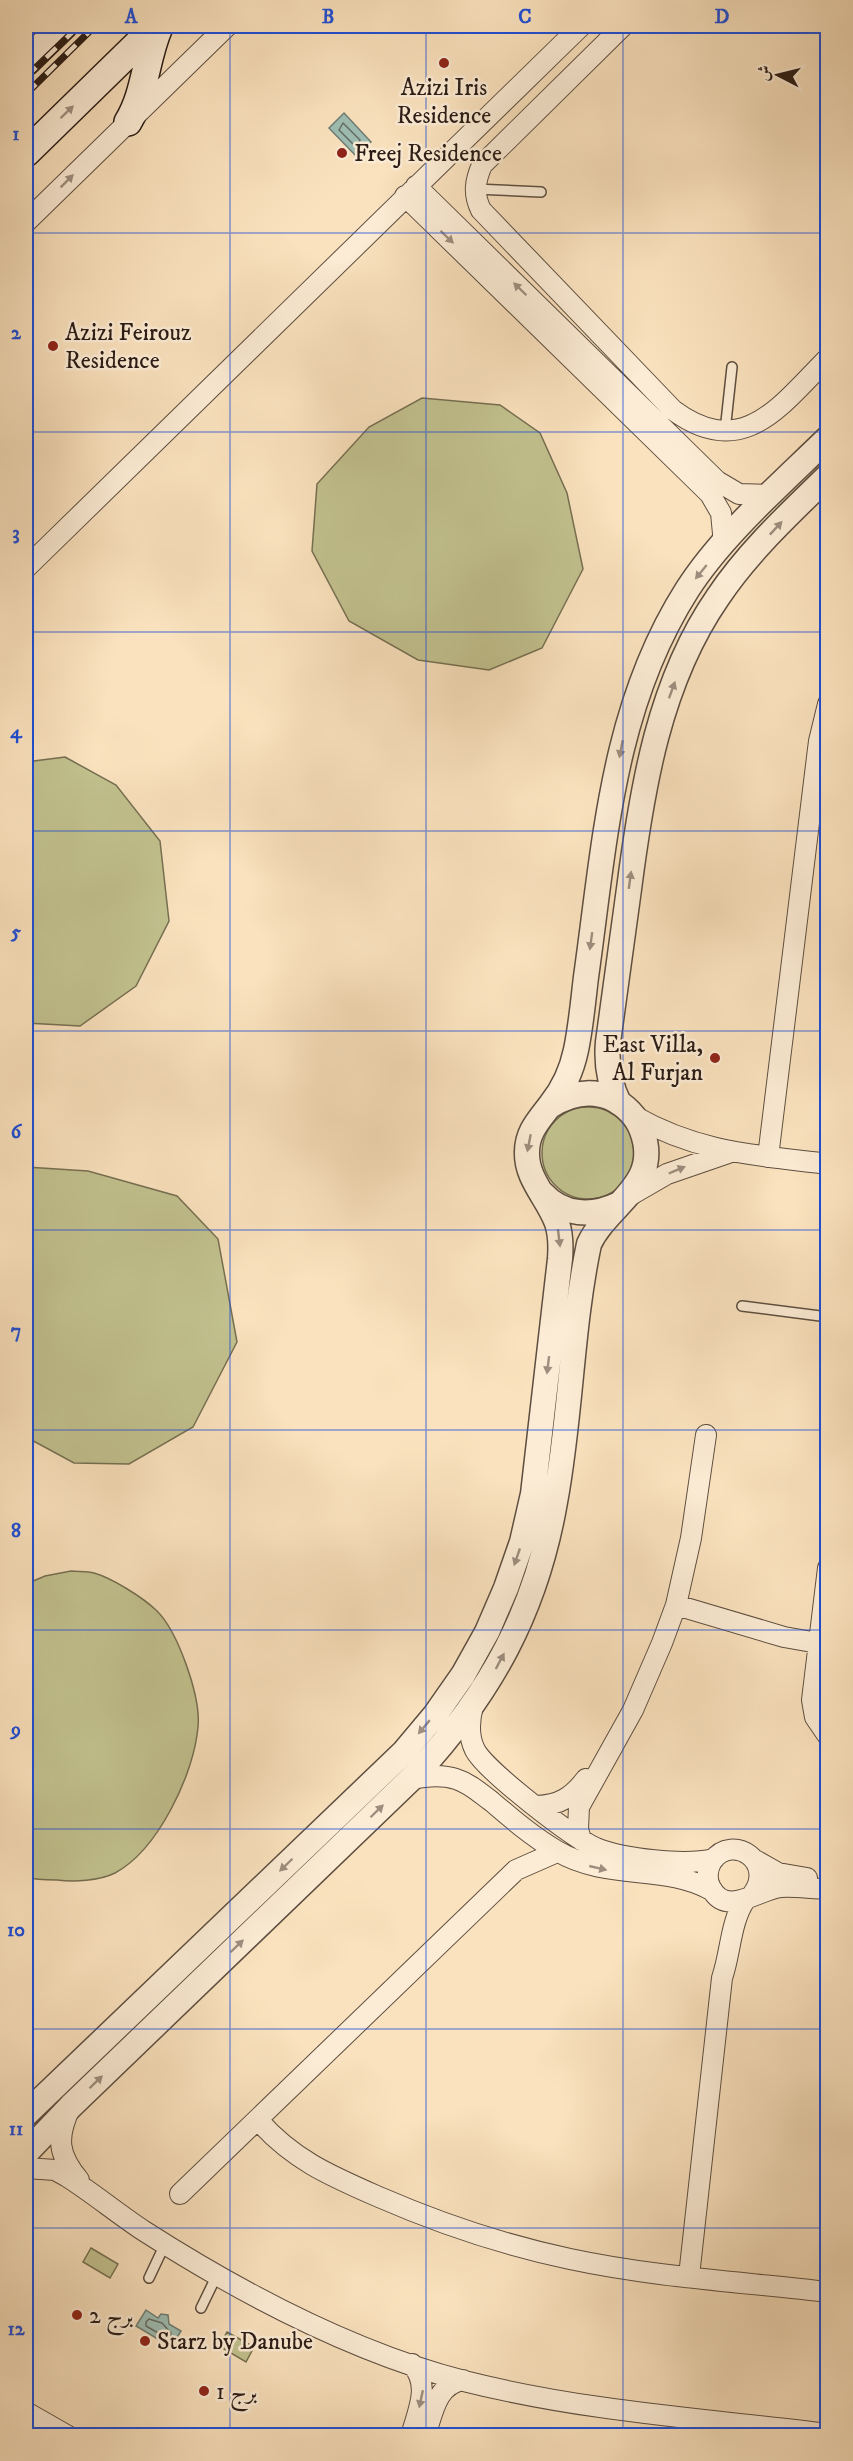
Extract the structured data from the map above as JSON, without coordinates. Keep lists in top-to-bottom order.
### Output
{
  "places": [
    "Azizi Iris Residence",
    "Freej Residence",
    "Azizi Feirouz Residence",
    "East Villa, Al Furjan",
    "برج 2",
    "Starz by Danube",
    "برج 1"
  ],
  "north": "left",
  "grid": {
    "columns": [
      "A",
      "B",
      "C",
      "D"
    ],
    "rows": [
      "1",
      "2",
      "3",
      "4",
      "5",
      "6",
      "7",
      "8",
      "9",
      "10",
      "11",
      "12"
    ]
  }
}
